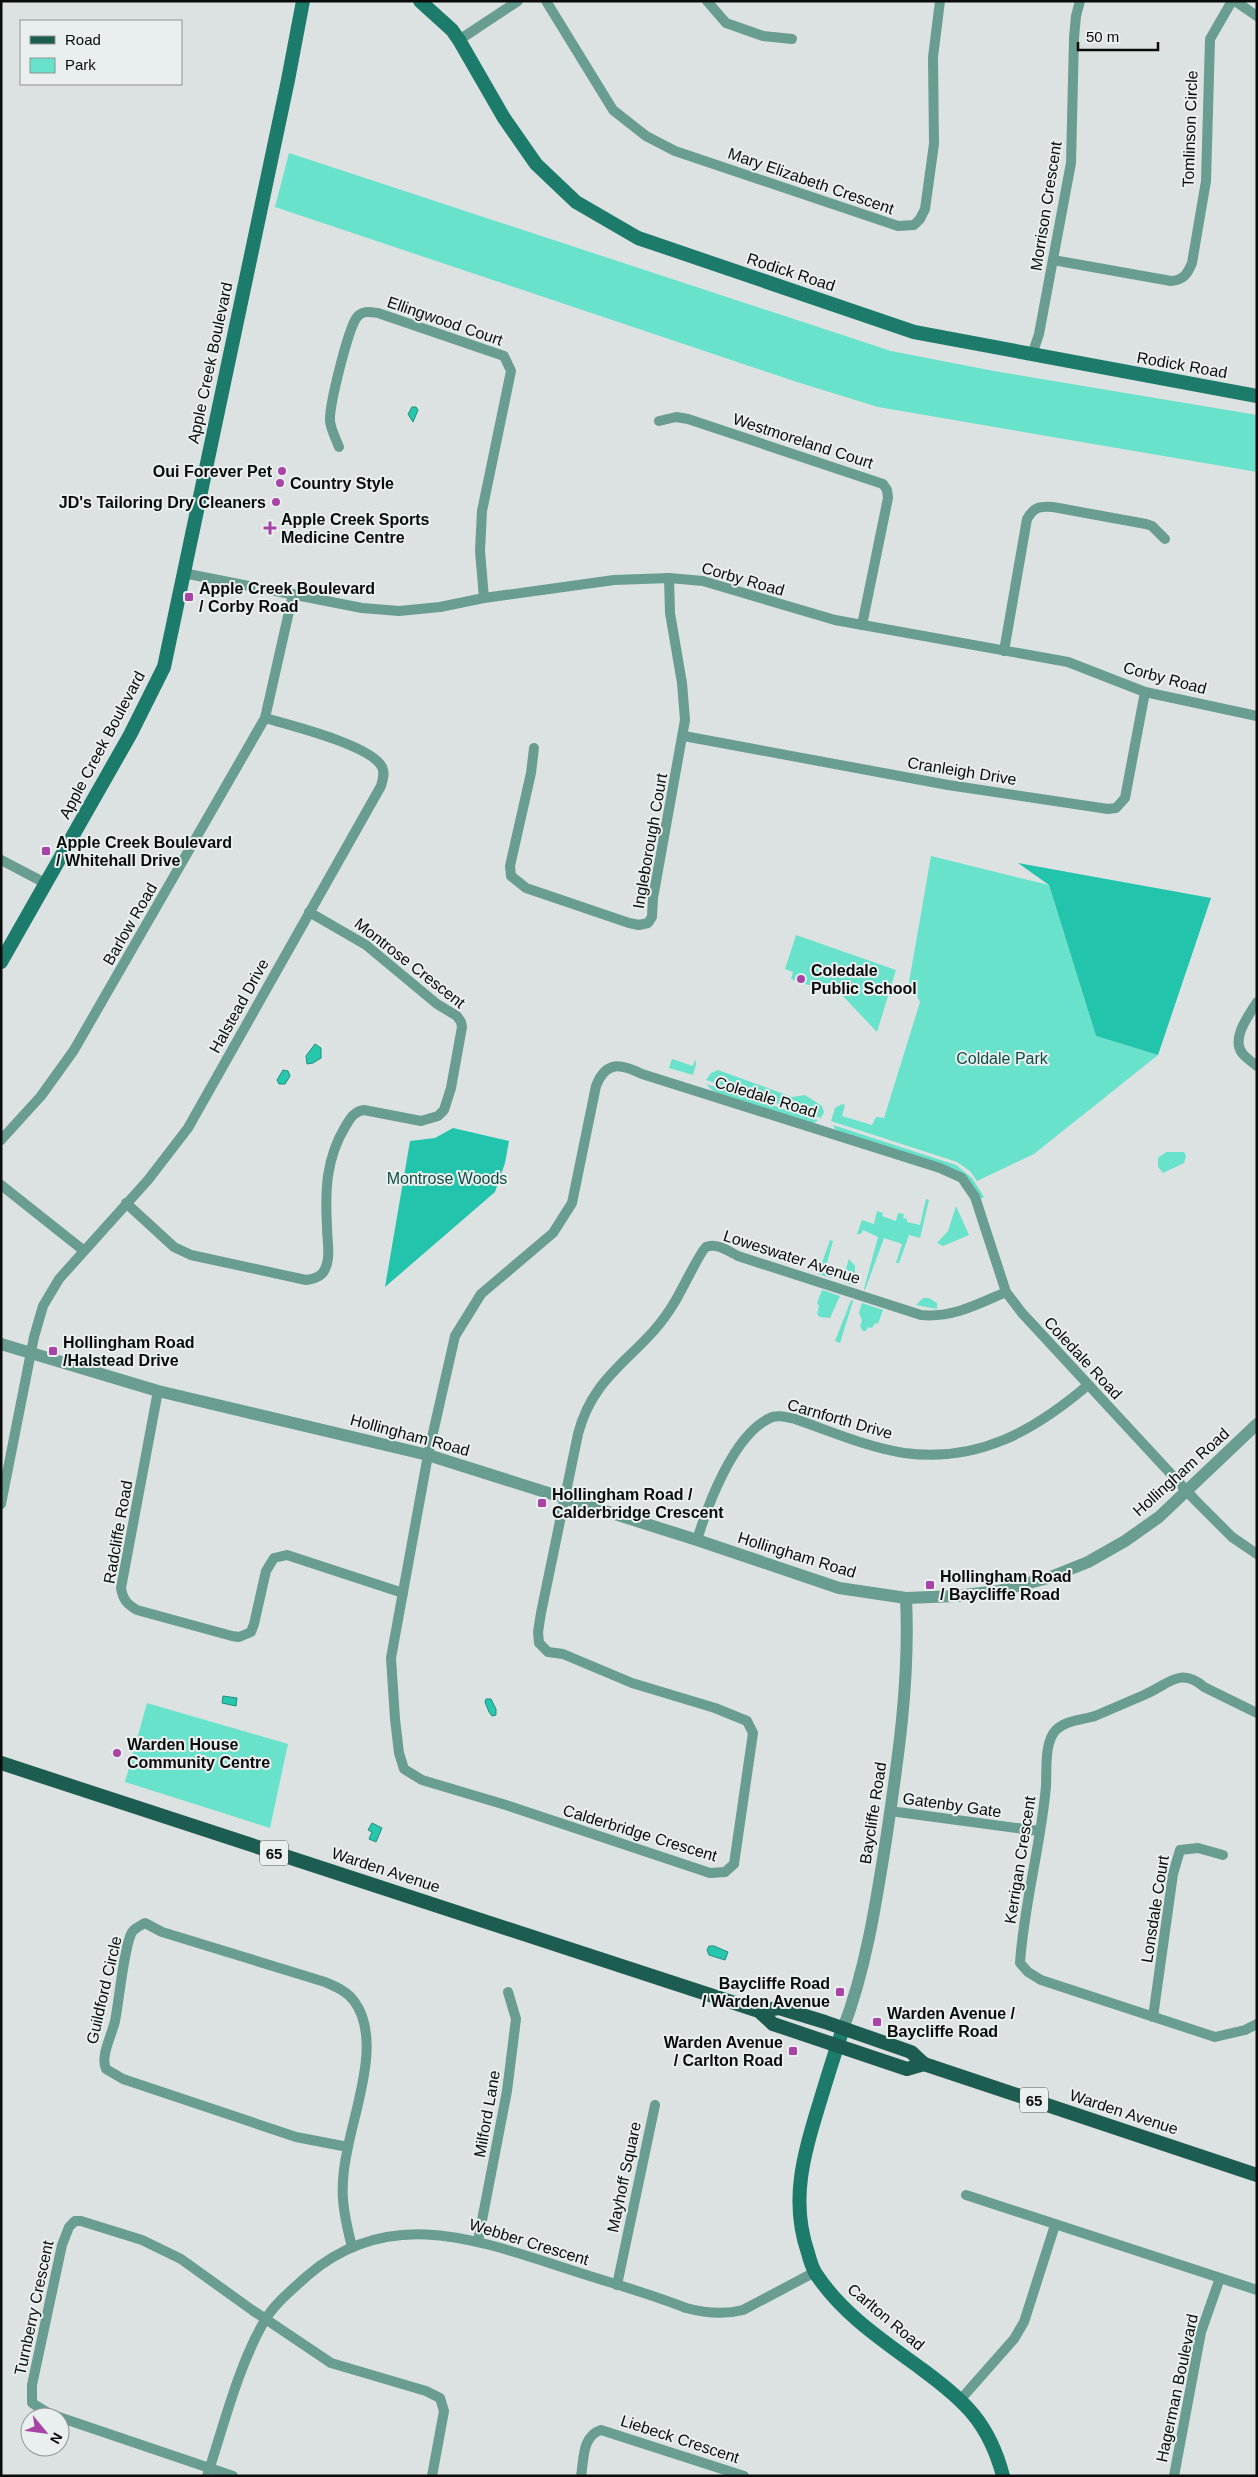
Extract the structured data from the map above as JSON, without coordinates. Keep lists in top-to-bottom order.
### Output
{
  "streets": {
    "main road": [
      "Rodick Road",
      "Apple Creek Boulevard",
      "65",
      "Warden Avenue",
      "Carlton Road"
    ],
    "street": [
      "Tomlinson Circle",
      "Mary Elizabeth Crescent",
      "Morrison Crescent",
      "Ellingwood Court",
      "Westmoreland Court",
      "Corby Road",
      "Cranleigh Drive",
      "Ingleborough Court",
      "Barlow Road",
      "Montrose Crescent",
      "Halstead Drive",
      "Coledale Road",
      "Loweswater Avenue",
      "Carnforth Drive",
      "Hollingham Road",
      "Radcliffe Road",
      "Gatenby Gate",
      "Baycliffe Road",
      "Calderbridge Crescent",
      "Kerrigan Crescent",
      "Lonsdale Court",
      "Guildford Circle",
      "Milford Lane",
      "Mayhoff Square",
      "Webber Crescent",
      "Turnberry Crescent",
      "Hagerman Boulevard",
      "Liebeck Crescent"
    ]
  },
  "crossings": [
    ["Tomlinson Circle", "Morrison Crescent"],
    ["Morrison Crescent", "Rodick Road"],
    ["Ellingwood Court", "Corby Road"],
    ["Apple Creek Boulevard", "Corby Road"],
    ["Westmoreland Court", "Corby Road"],
    ["Corby Road", "Cranleigh Drive"],
    ["Corby Road", "Ingleborough Court"],
    ["Corby Road", "Barlow Road"],
    ["Cranleigh Drive", "Ingleborough Court"],
    ["Barlow Road", "Halstead Drive"],
    ["Montrose Crescent", "Halstead Drive"],
    ["Halstead Drive", "Hollingham Road"],
    ["Coledale Road", "Loweswater Avenue"],
    ["Coledale Road", "Carnforth Drive"],
    ["Coledale Road", "Hollingham Road"],
    ["Coledale Road", "Calderbridge Crescent"],
    ["Loweswater Avenue", "Hollingham Road"],
    ["Loweswater Avenue", "Calderbridge Crescent"],
    ["Carnforth Drive", "Hollingham Road"],
    ["Hollingham Road", "Radcliffe Road"],
    ["Hollingham Road", "Baycliffe Road"],
    ["Hollingham Road", "Calderbridge Crescent"],
    ["Radcliffe Road", "Calderbridge Crescent"],
    ["Gatenby Gate", "Baycliffe Road"],
    ["Gatenby Gate", "Kerrigan Crescent"],
    ["Baycliffe Road", "Warden Avenue"],
    ["Baycliffe Road", "Carlton Road"],
    ["Kerrigan Crescent", "Lonsdale Court"],
    ["Warden Avenue", "Carlton Road"],
    ["Guildford Circle", "Webber Crescent"],
    ["Milford Lane", "Webber Crescent"],
    ["Mayhoff Square", "Webber Crescent"],
    ["Webber Crescent", "Turnberry Crescent"],
    ["Webber Crescent", "Carlton Road"]
  ],
  "parks": ["Coldale Park", "Montrose Woods"],
  "places": {
    "other": [
      "Oui Forever Pet",
      "Country Style",
      "JD's Tailoring Dry Cleaners",
      "Coledale Public School",
      "Warden House Community Centre"
    ],
    "health": ["Apple Creek Sports Medicine Centre"],
    "transit": [
      "Apple Creek Boulevard / Corby Road",
      "Apple Creek Boulevard / Whitehall Drive",
      "Hollingham Road /Halstead Drive",
      "Hollingham Road / Calderbridge Crescent",
      "Hollingham Road / Baycliffe Road",
      "Baycliffe Road / Warden Avenue",
      "Warden Avenue / Baycliffe Road",
      "Warden Avenue / Carlton Road"
    ]
  },
  "legend": ["Road", "Park"],
  "scale_bar": "50 m",
  "north": "bottom right"
}
